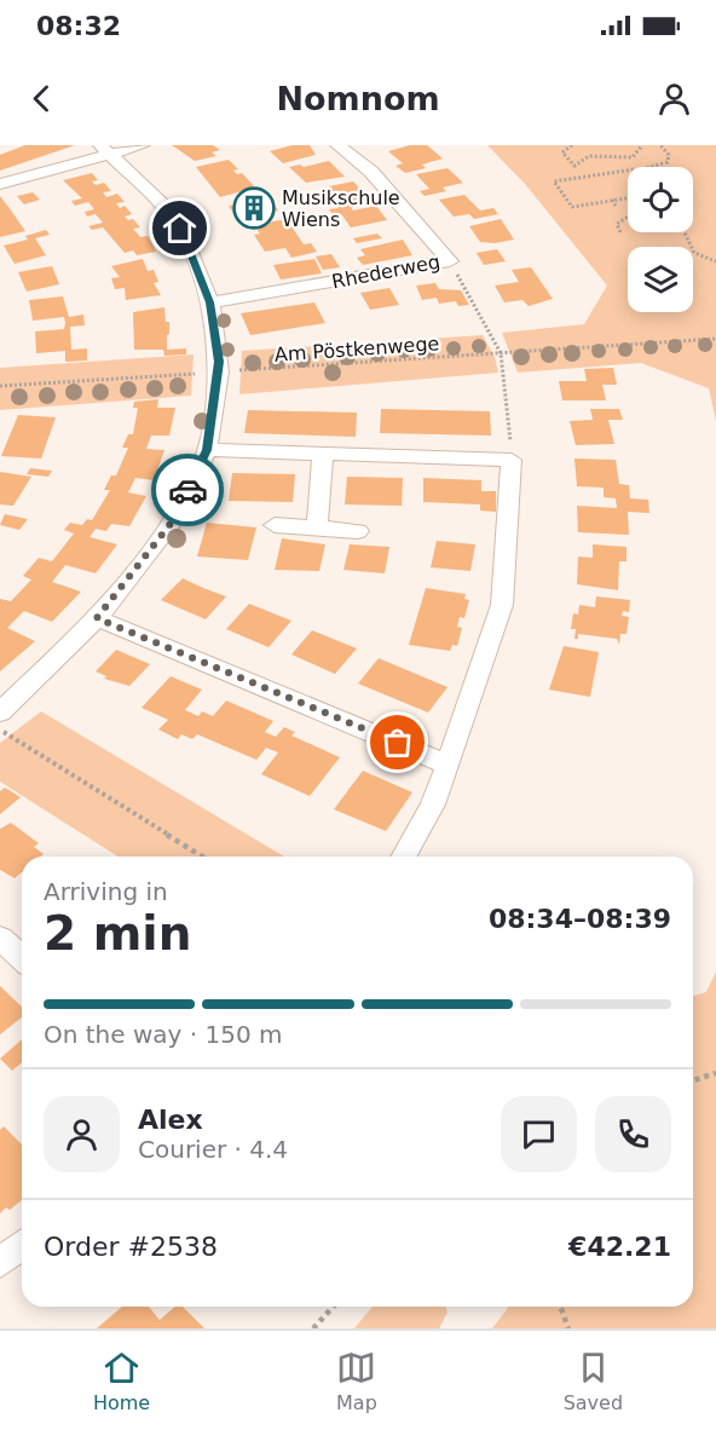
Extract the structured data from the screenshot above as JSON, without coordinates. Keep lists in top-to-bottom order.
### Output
{
  "streets": {
    "street": ["Rhederweg"],
    "path": ["Am Pöstkenwege"]
  },
  "places": {
    "building": ["Musikschule Wiens"]
  },
  "page": {
    "status": "08:32",
    "header": "Nomnom",
    "heading": ["2 min", "Arriving in", "08:34–08:39"],
    "panel": [
      "Alex",
      "Courier · 4.4",
      "Order #2538",
      "€42.21"
    ],
    "bar": "On the way · 150 m",
    "tabs": ["Home", "Map", "Saved"]
  }
}
